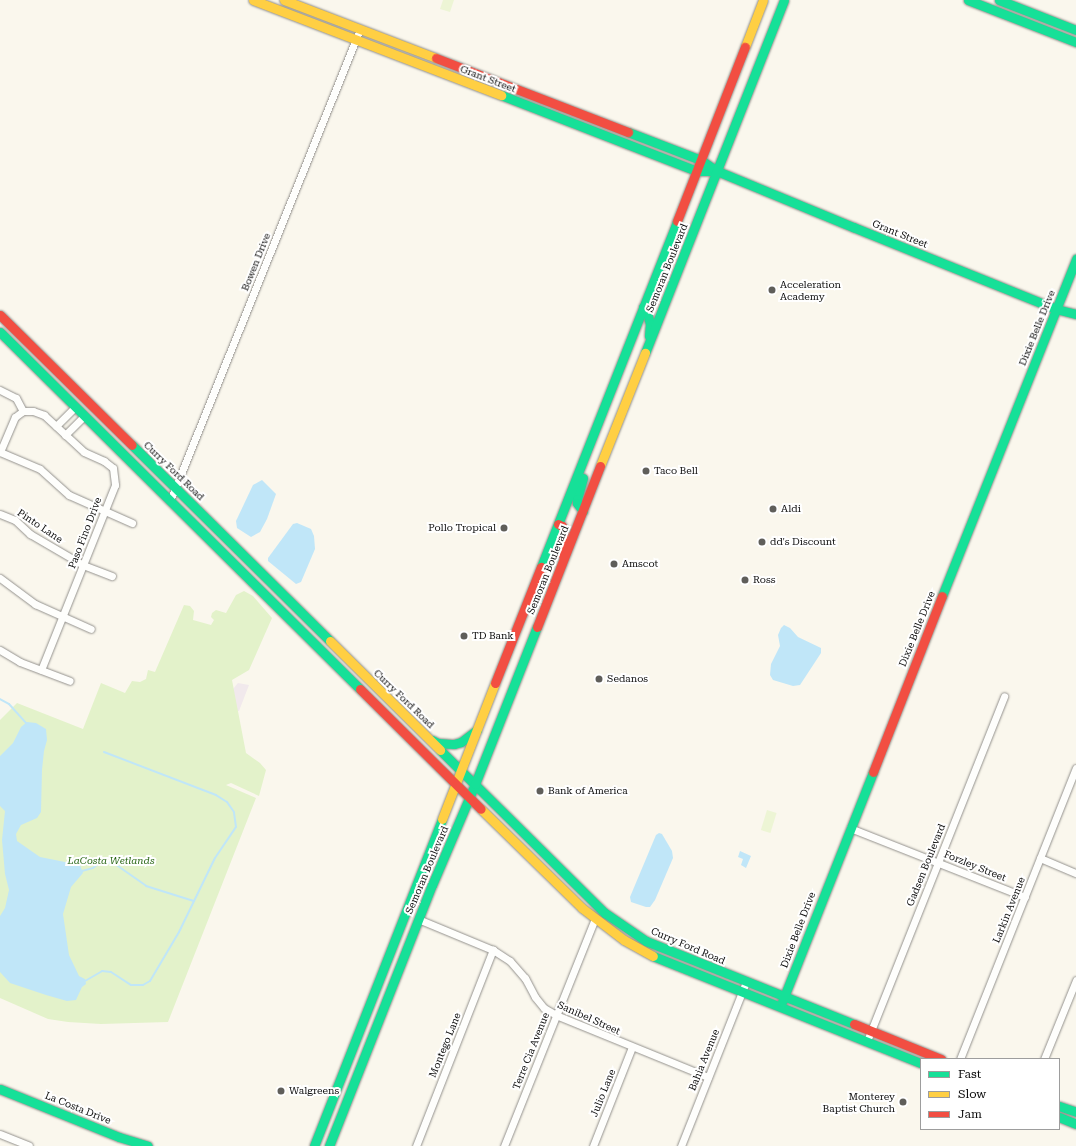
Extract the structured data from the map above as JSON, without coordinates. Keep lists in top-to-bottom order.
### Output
{
  "streets": {
    "main road": [
      "Grant Street",
      "Semoran Boulevard",
      "Dixie Belle Drive",
      "Curry Ford Road",
      "La Costa Drive"
    ],
    "street": [
      "Bowen Drive",
      "Pinto Lane",
      "Paso Fino Drive",
      "Gadsen Boulevard",
      "Forzley Street",
      "Larkin Avenue",
      "Sanibel Street",
      "Montego Lane",
      "Terre Cia Avenue",
      "Bahia Avenue",
      "Julio Lane"
    ]
  },
  "crossings": [
    ["Grant Street", "Bowen Drive"],
    ["Grant Street", "Semoran Boulevard"],
    ["Grant Street", "Dixie Belle Drive"],
    ["Bowen Drive", "Curry Ford Road"],
    ["Semoran Boulevard", "Curry Ford Road"],
    ["Semoran Boulevard", "Sanibel Street"],
    ["Dixie Belle Drive", "Curry Ford Road"],
    ["Dixie Belle Drive", "Forzley Street"],
    ["Curry Ford Road", "Gadsen Boulevard"],
    ["Curry Ford Road", "Bahia Avenue"],
    ["Pinto Lane", "Paso Fino Drive"],
    ["Gadsen Boulevard", "Forzley Street"],
    ["Forzley Street", "Larkin Avenue"],
    ["Sanibel Street", "Montego Lane"],
    ["Sanibel Street", "Terre Cia Avenue"],
    ["Sanibel Street", "Bahia Avenue"],
    ["Sanibel Street", "Julio Lane"]
  ],
  "parks": ["LaCosta Wetlands"],
  "places": [
    "Acceleration Academy",
    "Taco Bell",
    "Aldi",
    "Pollo Tropical",
    "dd's Discount",
    "Amscot",
    "Ross",
    "TD Bank",
    "Sedanos",
    "Bank of America",
    "Walgreens",
    "Monterey Baptist Church"
  ],
  "legend": ["Fast", "Slow", "Jam"]
}
